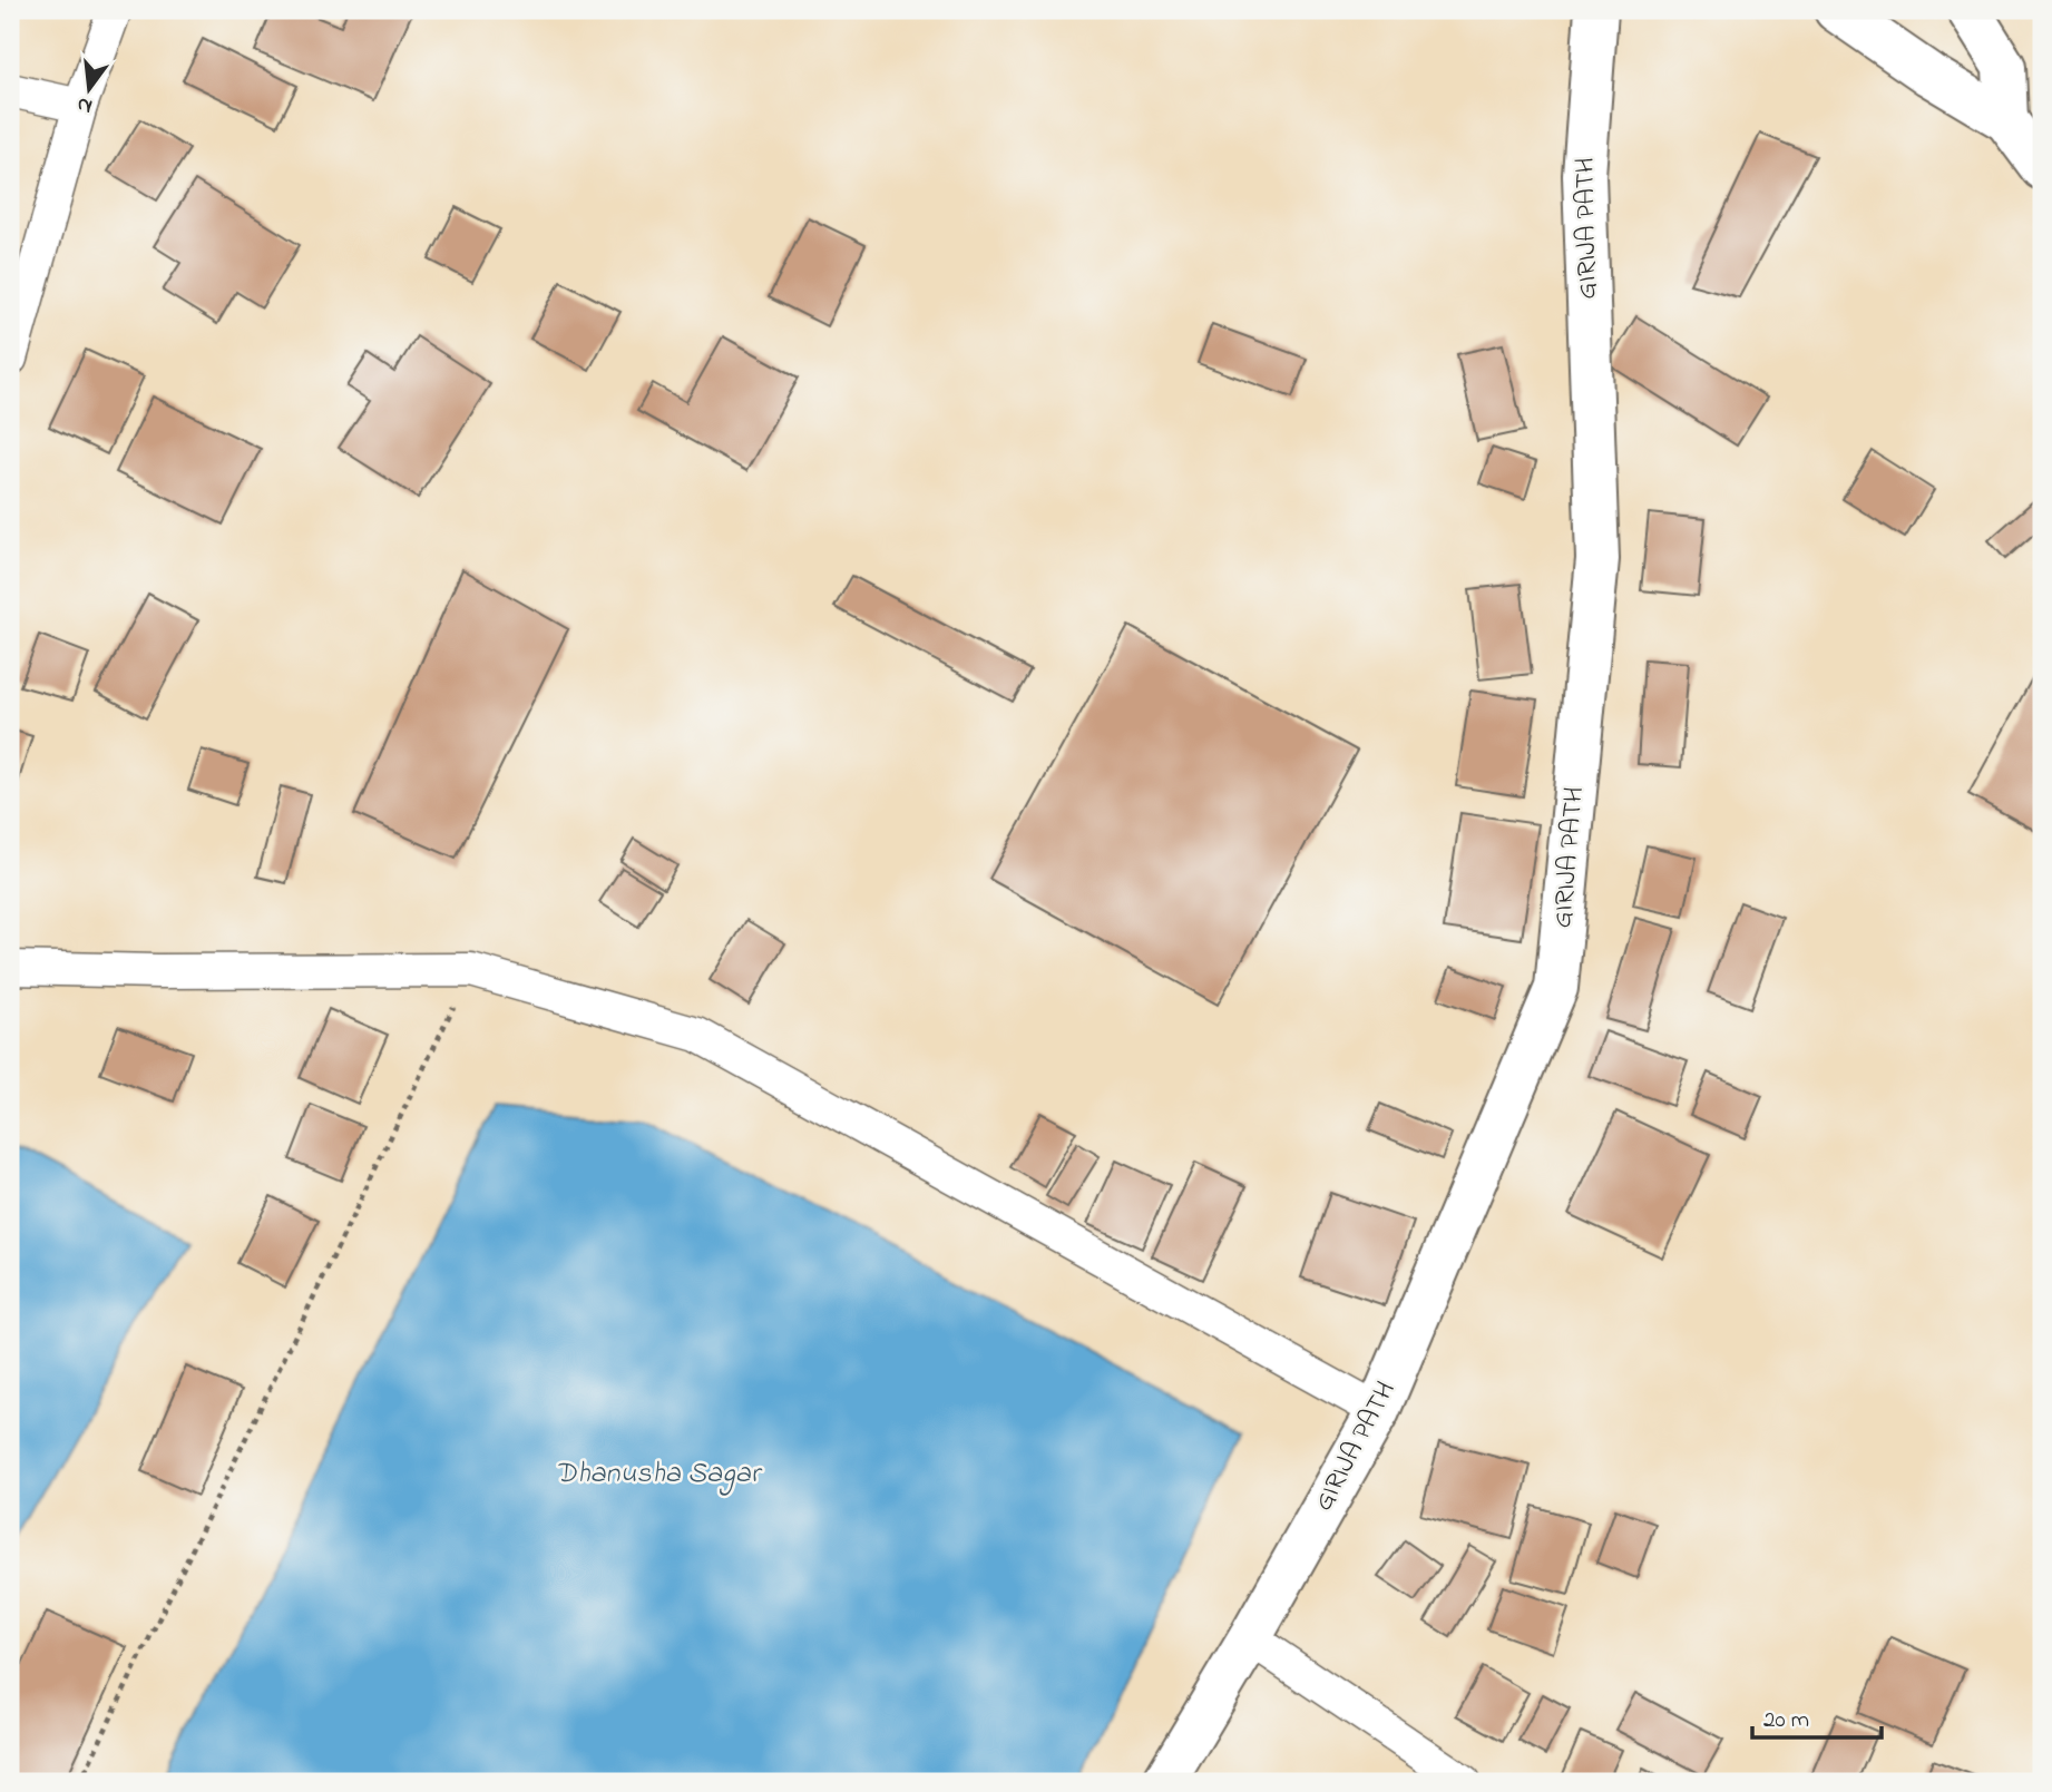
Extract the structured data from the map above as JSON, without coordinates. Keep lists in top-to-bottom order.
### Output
{
  "streets": {
    "main road": ["GIRIJA PATH"]
  },
  "water": ["Dhanusha Sagar"],
  "scale_bar": "20 m",
  "north": "bottom"
}
